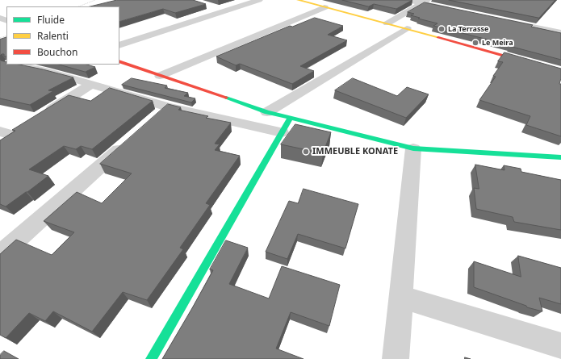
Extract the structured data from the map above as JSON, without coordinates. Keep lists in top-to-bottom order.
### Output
{
  "places": ["La Terrasse", "Le Meira", "IMMEUBLE KONATE"],
  "legend": ["Fluide", "Ralenti", "Bouchon"]
}
